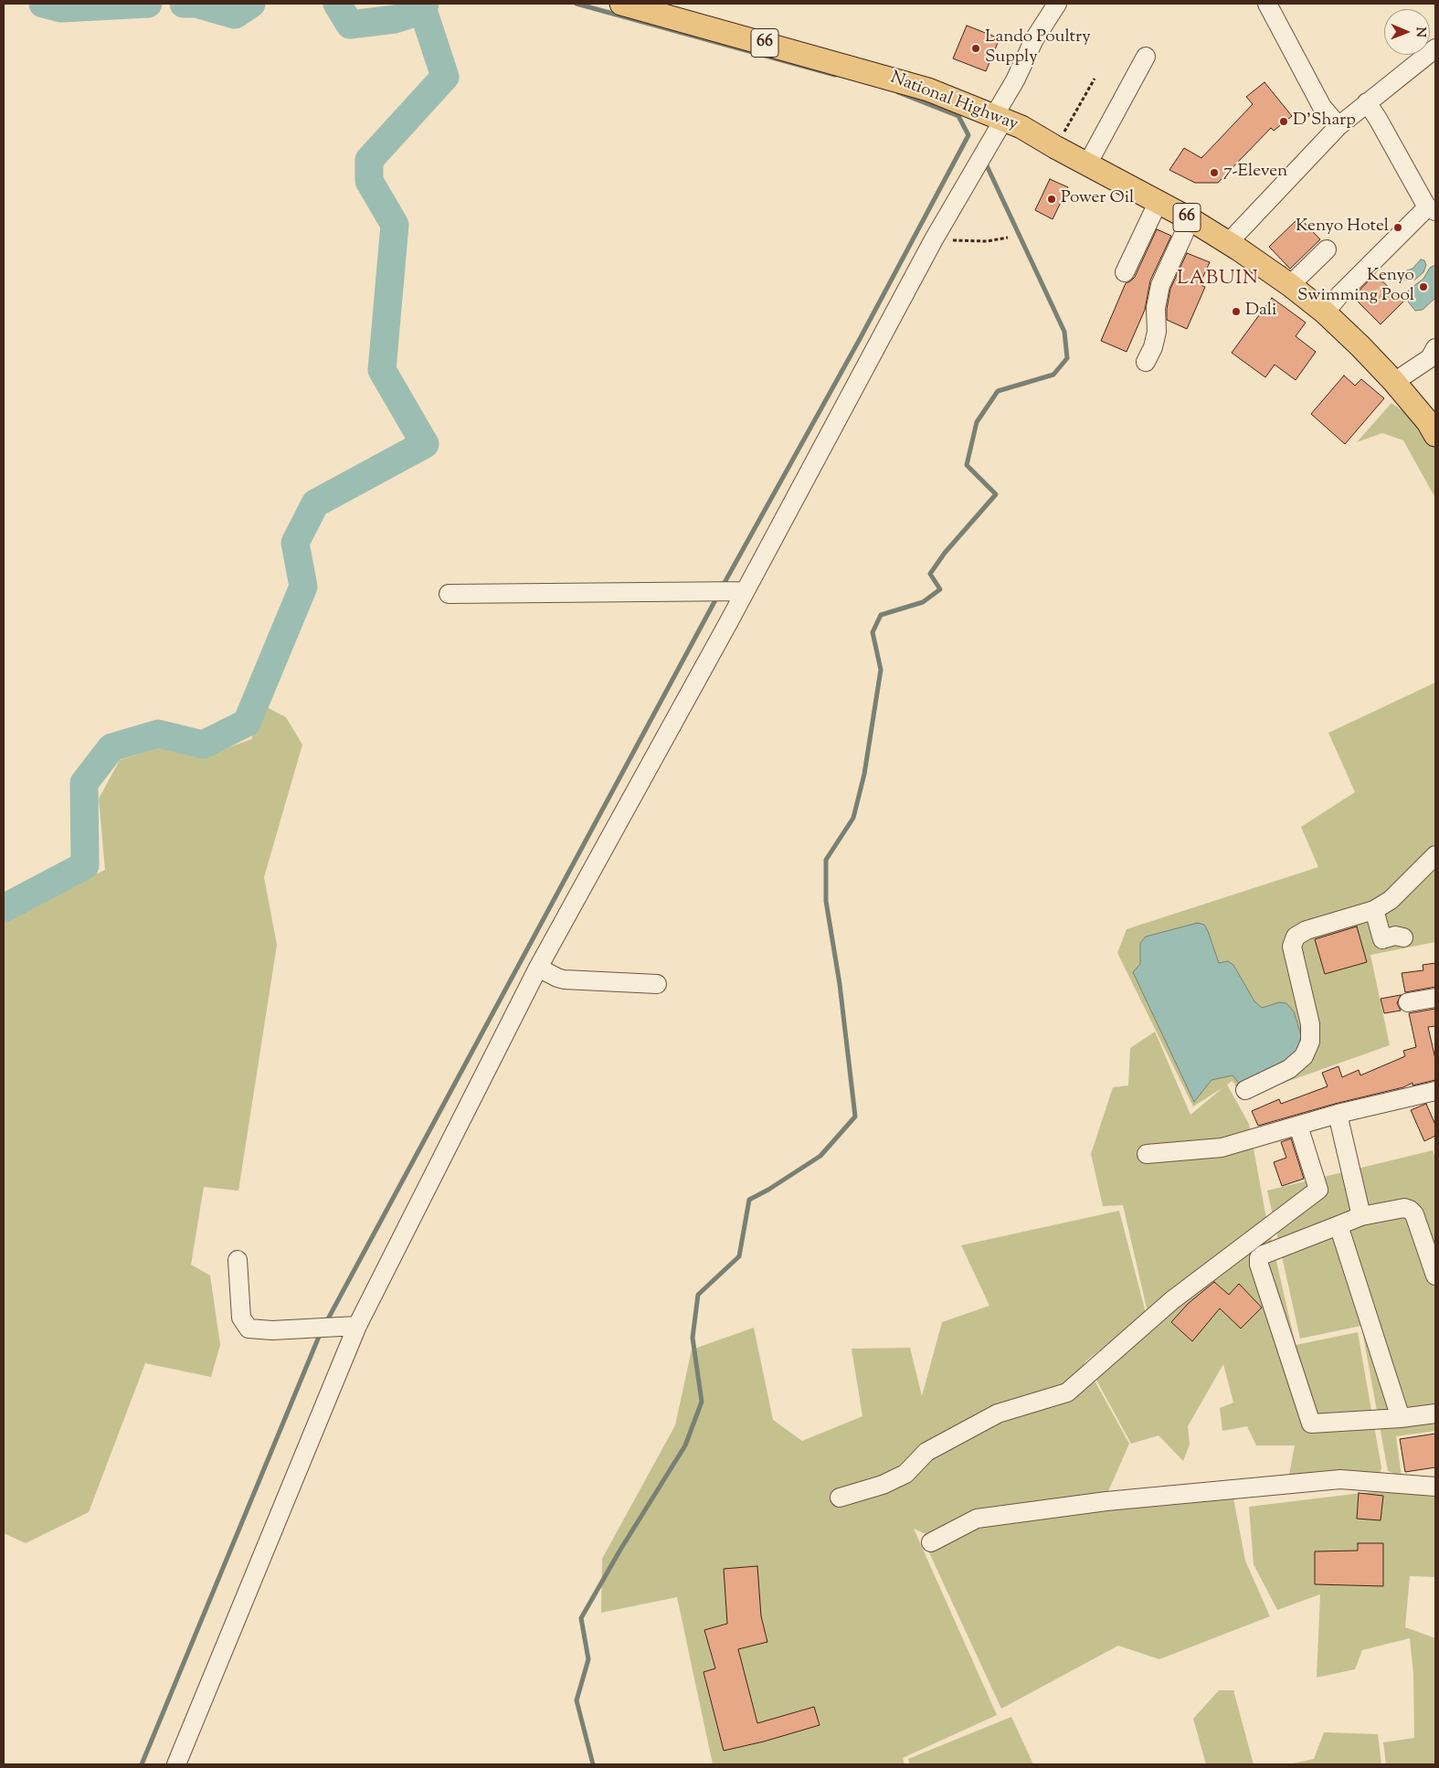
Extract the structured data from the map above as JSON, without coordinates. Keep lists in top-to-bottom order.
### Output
{
  "streets": {
    "main road": ["66", "National Highway"]
  },
  "districts": ["LABUIN"],
  "places": [
    "Lando Poultry Supply",
    "D'Sharp",
    "7-Eleven",
    "Power Oil",
    "Kenyo Hotel",
    "Kenyo Swimming Pool",
    "Dali"
  ],
  "north": "right"
}
